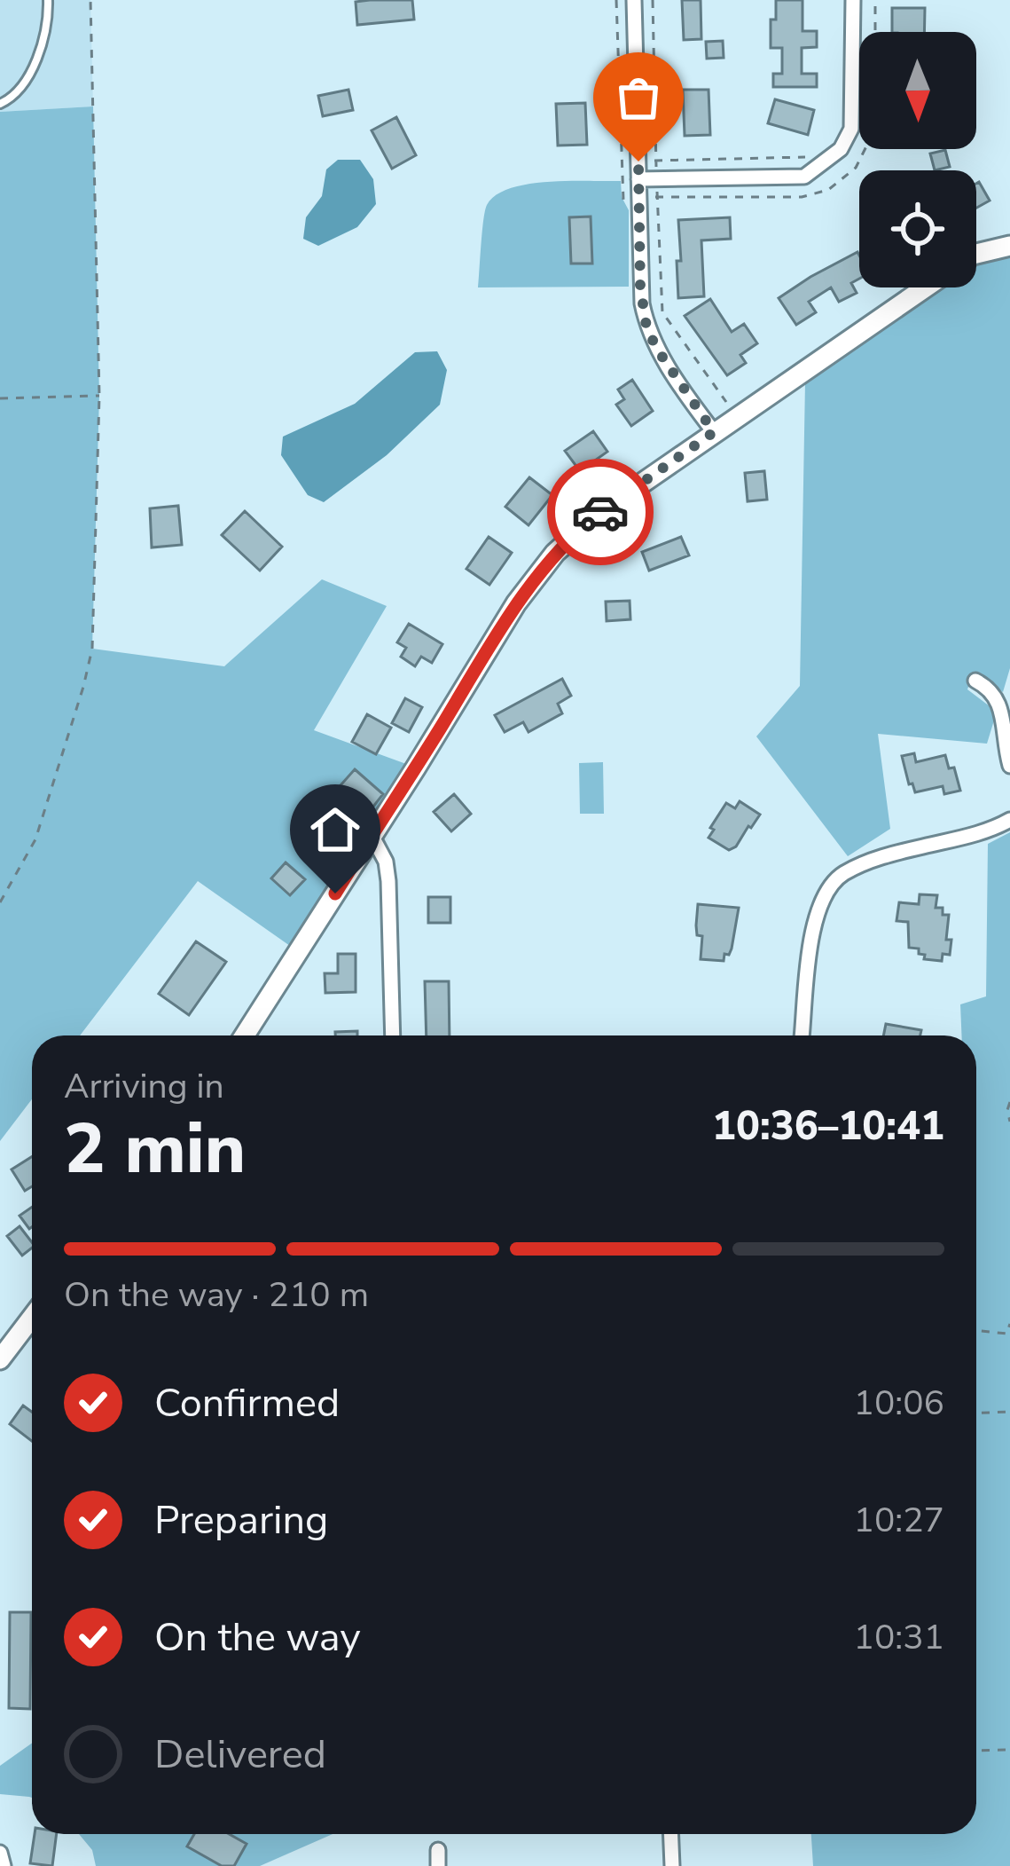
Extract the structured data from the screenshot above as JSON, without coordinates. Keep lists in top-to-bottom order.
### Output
{
  "north": "bottom",
  "page": {
    "heading": ["2 min", "Arriving in", "10:36–10:41"],
    "bar": "On the way · 210 m",
    "list": [
      ["Confirmed", "10:06"],
      ["Preparing", "10:27"],
      ["On the way", "10:31"],
      "Delivered"
    ]
  }
}
